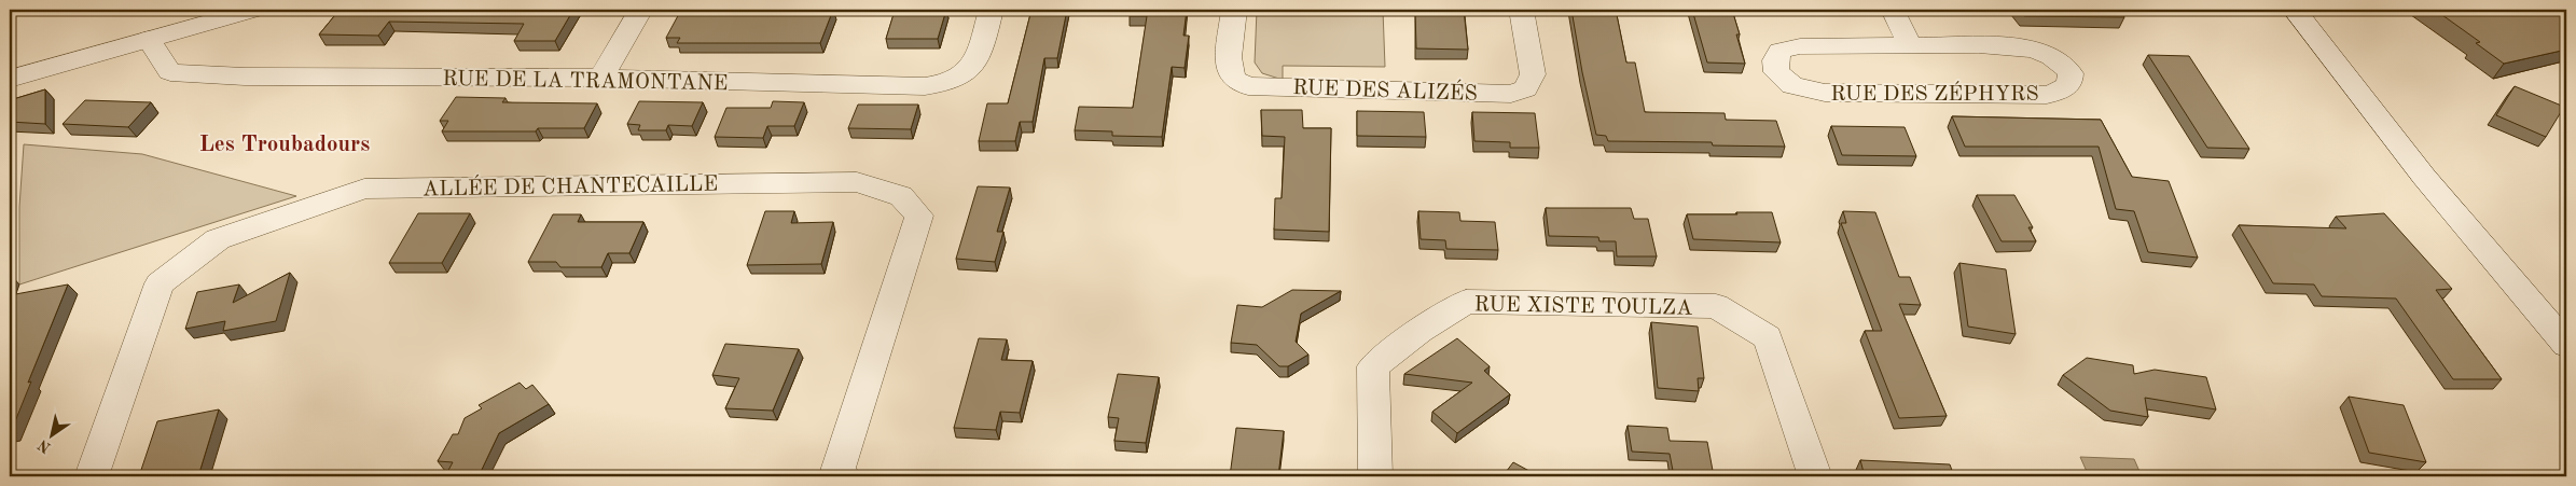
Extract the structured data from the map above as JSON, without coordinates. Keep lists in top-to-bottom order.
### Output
{
  "streets": {
    "street": [
      "RUE DE LA TRAMONTANE",
      "RUE DES ALIZÉS",
      "RUE DES ZÉPHYRS",
      "ALLÉE DE CHANTECAILLE",
      "RUE XISTE TOULZA"
    ]
  },
  "districts": ["Les Troubadours"],
  "north": "bottom left"
}
